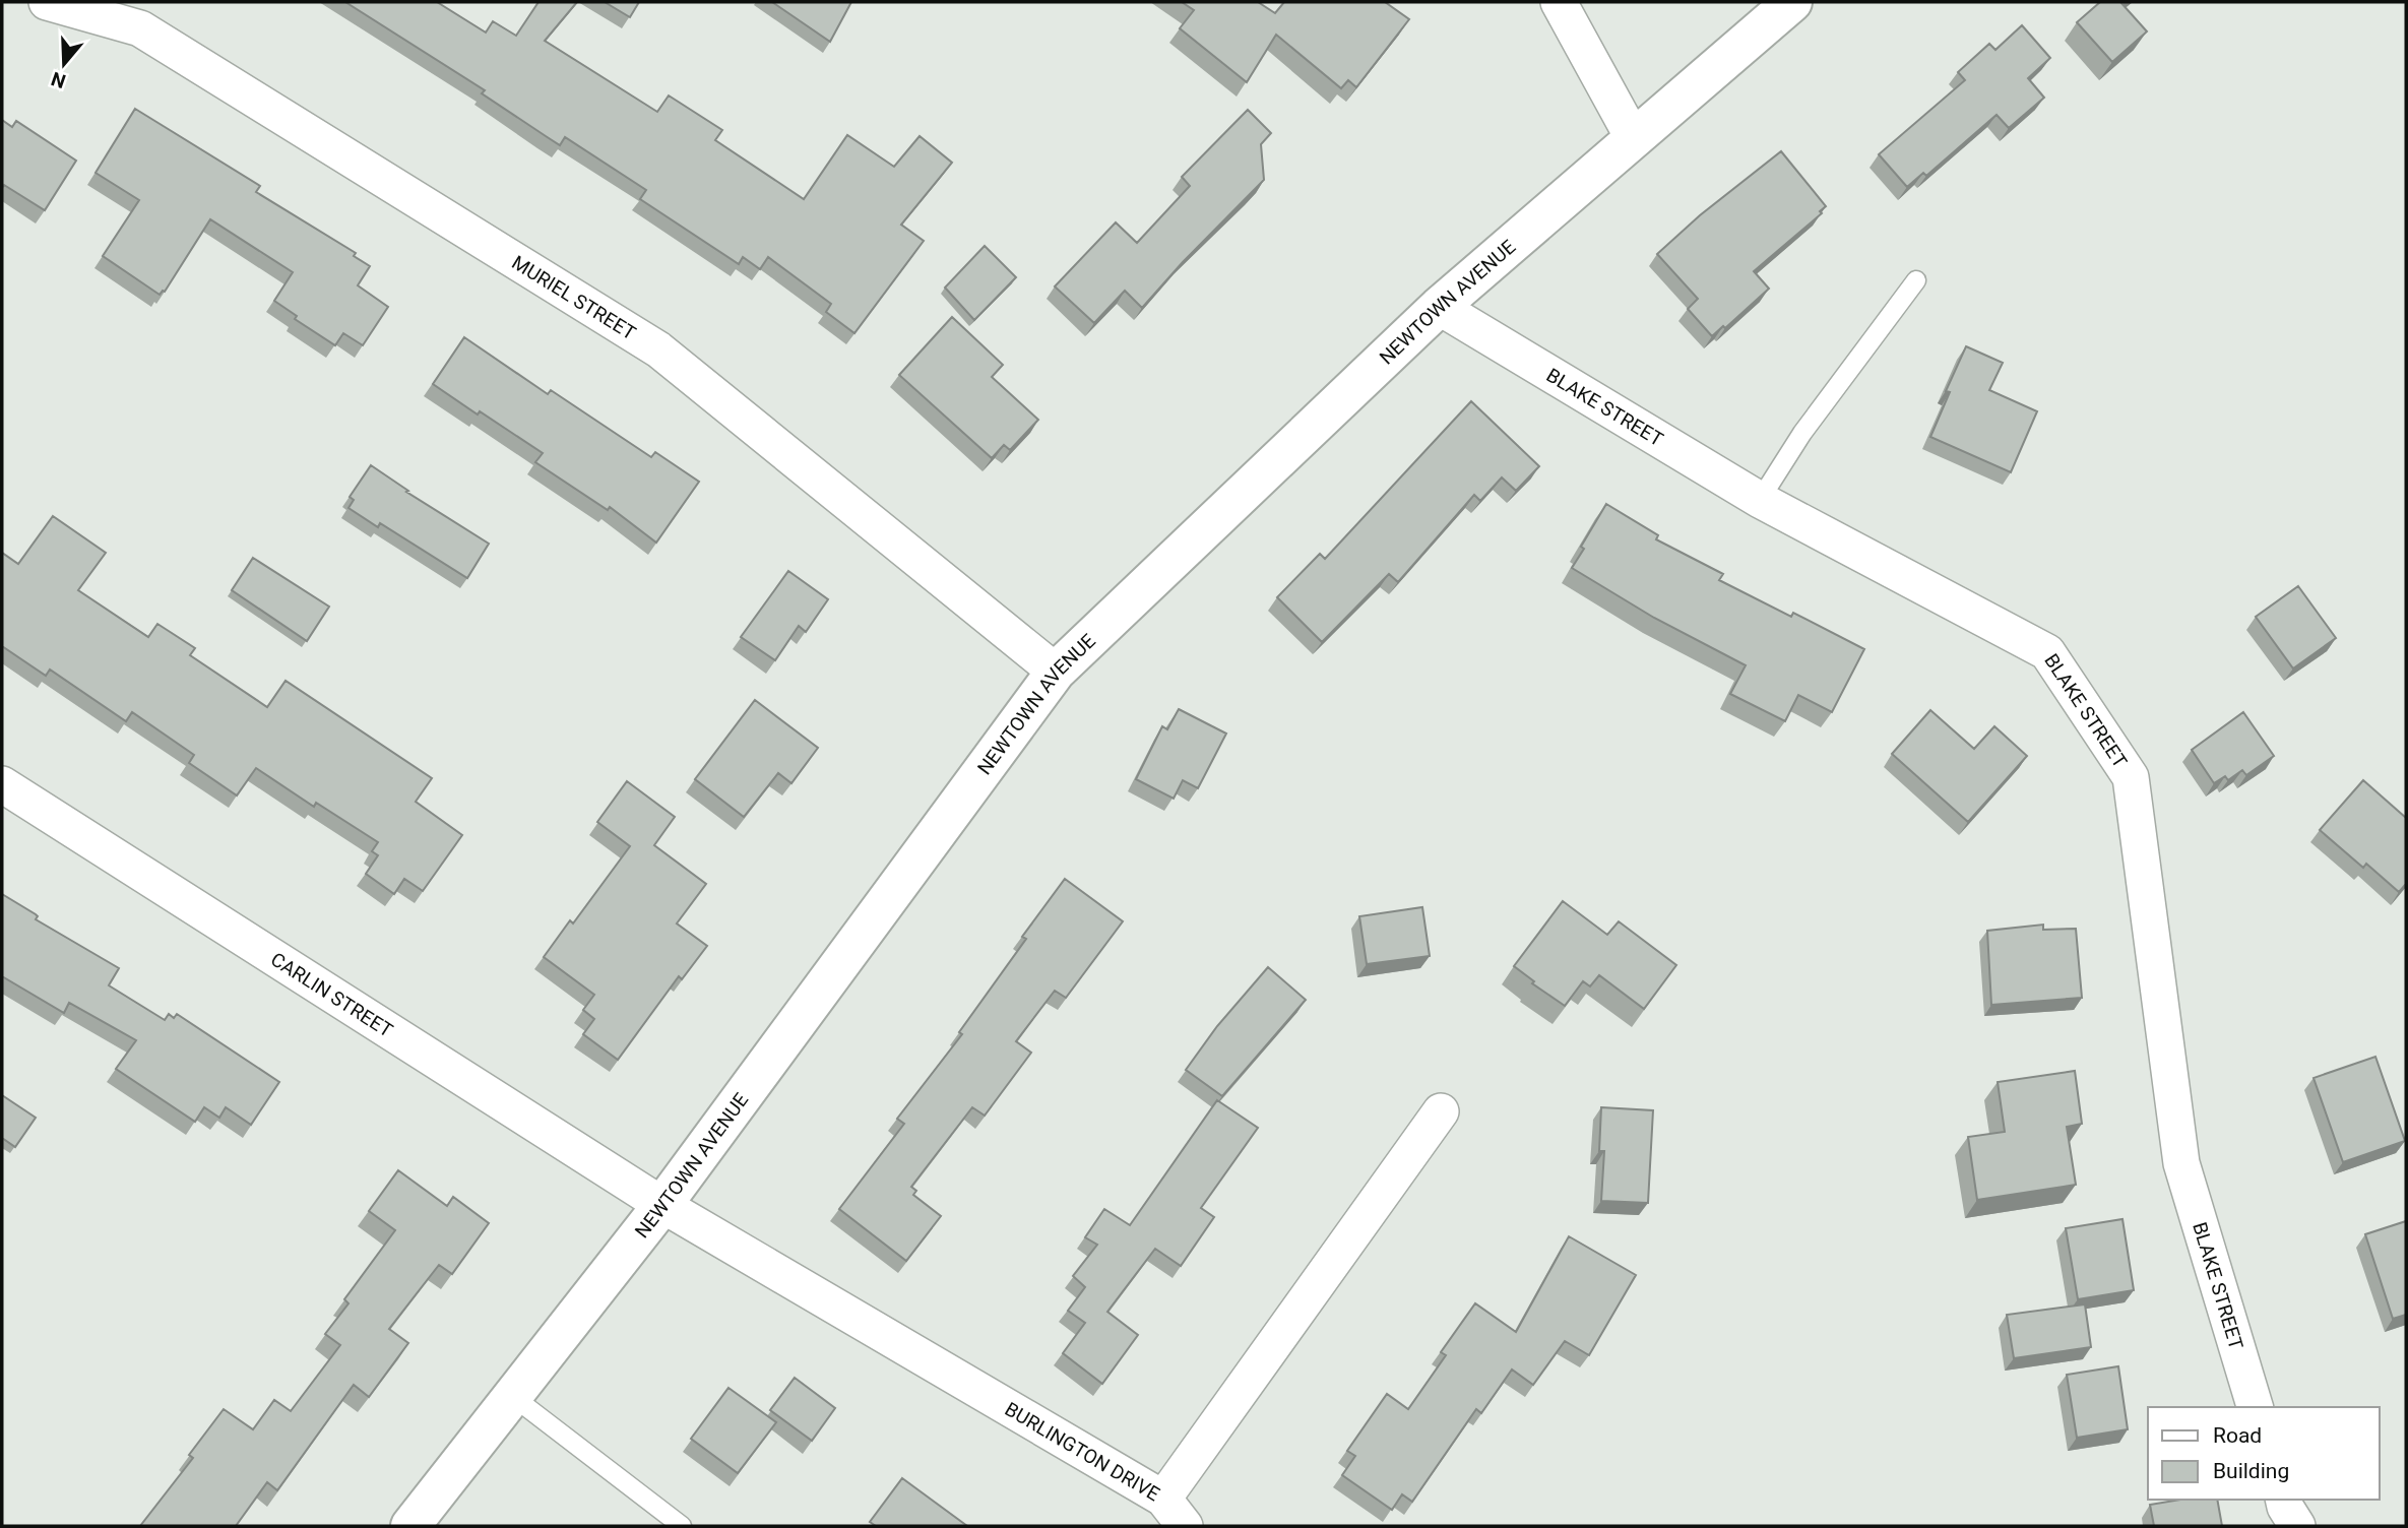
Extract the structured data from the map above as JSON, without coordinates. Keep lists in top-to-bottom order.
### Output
{
  "streets": {
    "main road": ["NEWTOWN AVENUE"],
    "street": [
      "MURIEL STREET",
      "BLAKE STREET",
      "CARLIN STREET",
      "BURLINGTON DRIVE"
    ]
  },
  "crossings": [
    ["MURIEL STREET", "NEWTOWN AVENUE"],
    ["NEWTOWN AVENUE", "BLAKE STREET"],
    ["NEWTOWN AVENUE", "CARLIN STREET"],
    ["NEWTOWN AVENUE", "BURLINGTON DRIVE"],
    ["CARLIN STREET", "BURLINGTON DRIVE"]
  ],
  "legend": ["Road", "Building"],
  "north": "bottom"
}
